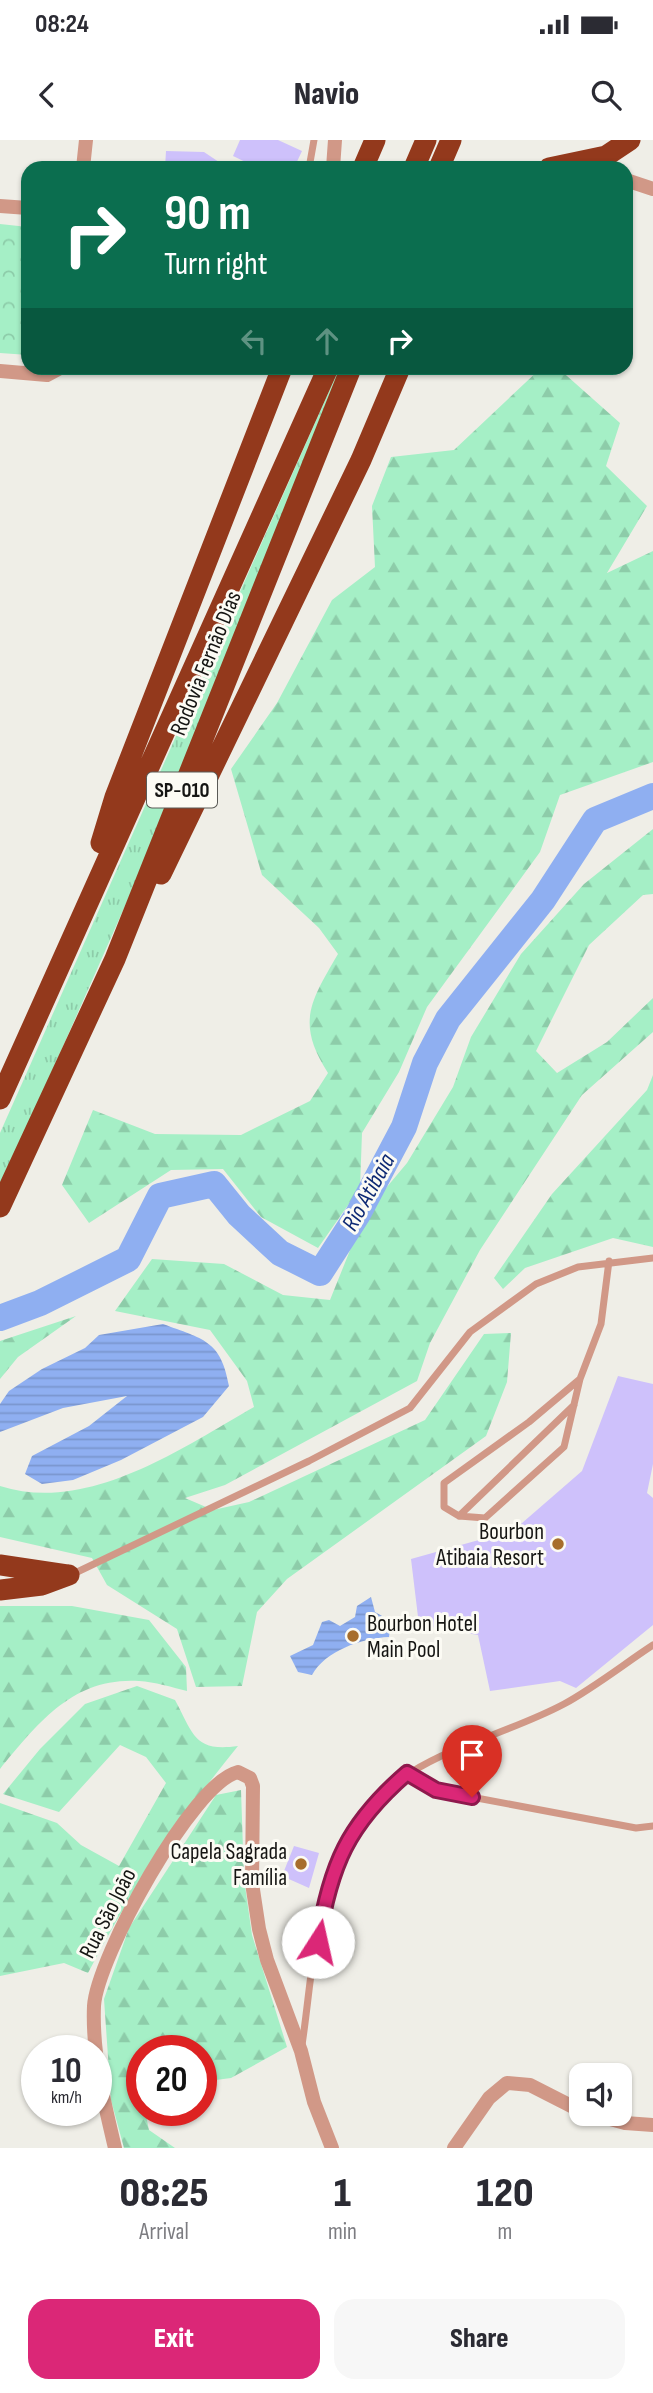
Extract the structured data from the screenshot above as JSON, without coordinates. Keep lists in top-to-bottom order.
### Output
{
  "streets": {
    "highway": ["Rodovia Fernão Dias", "SP-010"],
    "street": ["Rua São João"]
  },
  "water": ["Rio Atibaia"],
  "places": ["Bourbon Atibaia Resort", "Bourbon Hotel Main Pool", "Capela Sagrada Família"],
  "page": {
    "status": "08:24",
    "header": "Navio",
    "turn": ["90 m", "Turn right"],
    "speed": "10 km/h",
    "limit": "20",
    "eta": [
      "08:25",
      "Arrival",
      "1",
      "min",
      "120",
      "m"
    ],
    "buttons": ["Exit", "Share"]
  }
}
